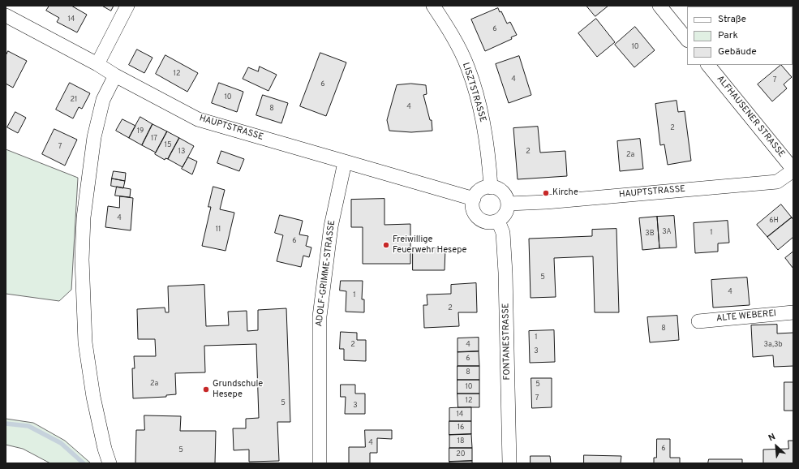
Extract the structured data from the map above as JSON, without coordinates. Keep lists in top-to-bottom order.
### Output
{
  "streets": {
    "street": [
      "LISZTSTRASSE",
      "ALFHAUSENER STRASSE",
      "HAUPTSTRASSE",
      "ADOLF-GRIMME-STRASSE",
      "ALTE WEBEREI",
      "FONTANESTRASSE"
    ]
  },
  "crossings": [
    ["LISZTSTRASSE", "HAUPTSTRASSE"],
    ["LISZTSTRASSE", "FONTANESTRASSE"],
    ["ALFHAUSENER STRASSE", "HAUPTSTRASSE"],
    ["HAUPTSTRASSE", "ADOLF-GRIMME-STRASSE"],
    ["HAUPTSTRASSE", "FONTANESTRASSE"]
  ],
  "places": ["Kirche", "Freiwillige Feuerwehr Hesepe", "Grundschule Hesepe"],
  "house_numbers": [
    "14",
    "6",
    "10",
    "12",
    "4",
    "7",
    "6",
    "10",
    "21",
    "4",
    "8",
    "2",
    "19",
    "17",
    "15",
    "7",
    "13",
    "2",
    "2a",
    "4",
    "6H",
    "11",
    "3A",
    "1",
    "3B",
    "6",
    "5",
    "4",
    "1",
    "2",
    "8",
    "1",
    "2",
    "4",
    "3a,3b",
    "3",
    "6",
    "8",
    "2a",
    "5",
    "10",
    "7",
    "12",
    "5",
    "3",
    "14",
    "16",
    "18",
    "4",
    "6",
    "5",
    "20"
  ],
  "legend": ["Straße", "Park", "Gebäude"],
  "north": "top left"
}
